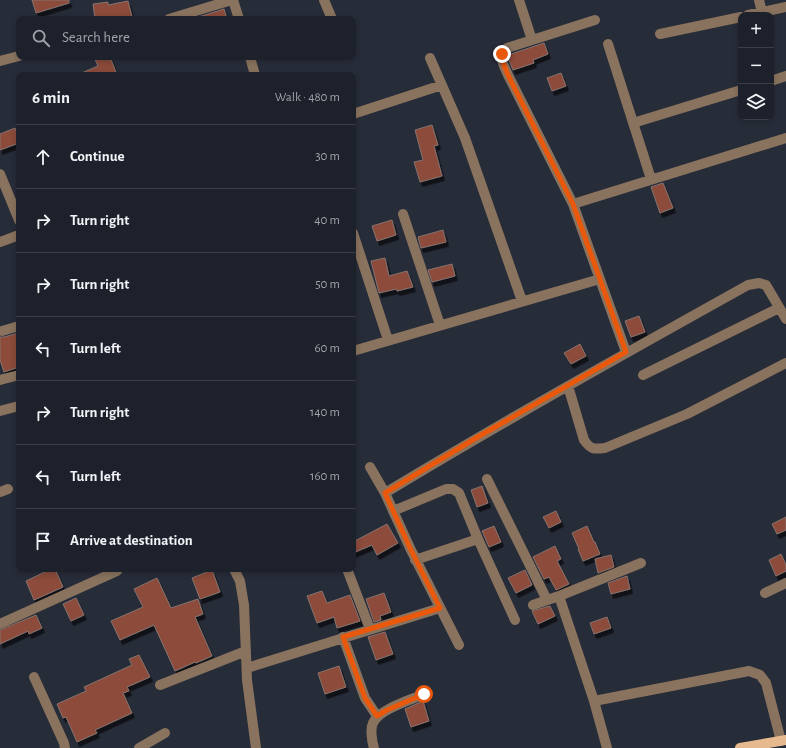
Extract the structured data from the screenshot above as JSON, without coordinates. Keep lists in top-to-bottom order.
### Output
{
  "page": {
    "map_buttons": ["+", "−"],
    "search": "Search here",
    "heading": ["6 min", "Walk · 480 m"],
    "list": [
      ["Continue", "30 m"],
      ["Turn right", "40 m"],
      ["Turn right", "50 m"],
      ["Turn left", "60 m"],
      ["Turn right", "140 m"],
      ["Turn left", "160 m"],
      "Arrive at destination"
    ]
  }
}
